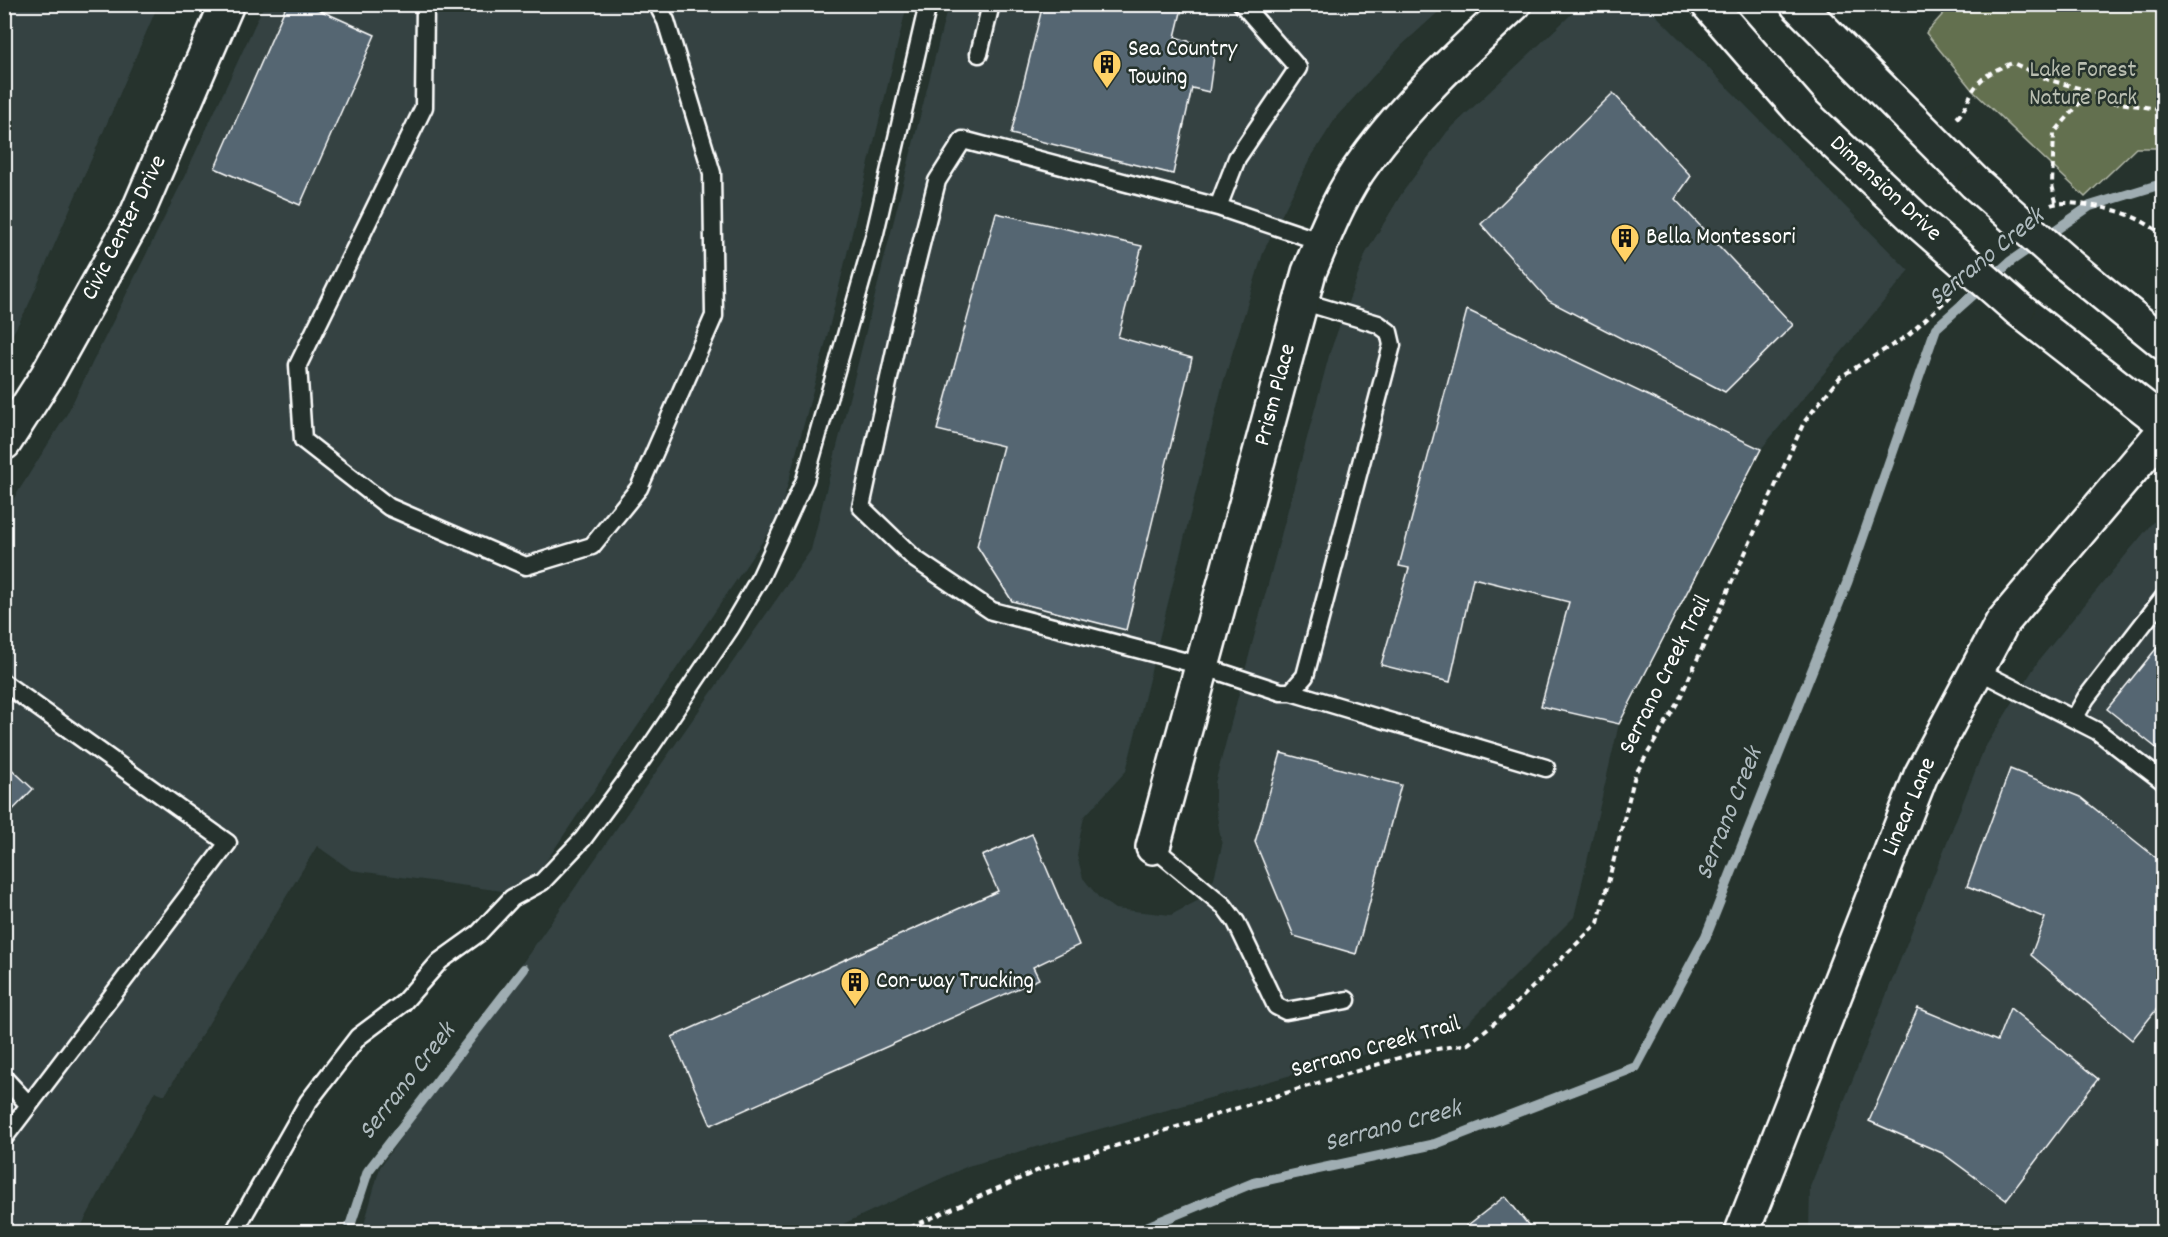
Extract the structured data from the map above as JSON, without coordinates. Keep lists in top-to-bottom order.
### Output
{
  "streets": {
    "street": [
      "Dimension Drive",
      "Civic Center Drive",
      "Prism Place",
      "Linear Lane"
    ],
    "path": ["Serrano Creek Trail"]
  },
  "water": ["Serrano Creek"],
  "parks": ["Lake Forest Nature Park"],
  "places": {
    "building": ["Sea Country Towing", "Bella Montessori", "Con-way Trucking"]
  }
}
